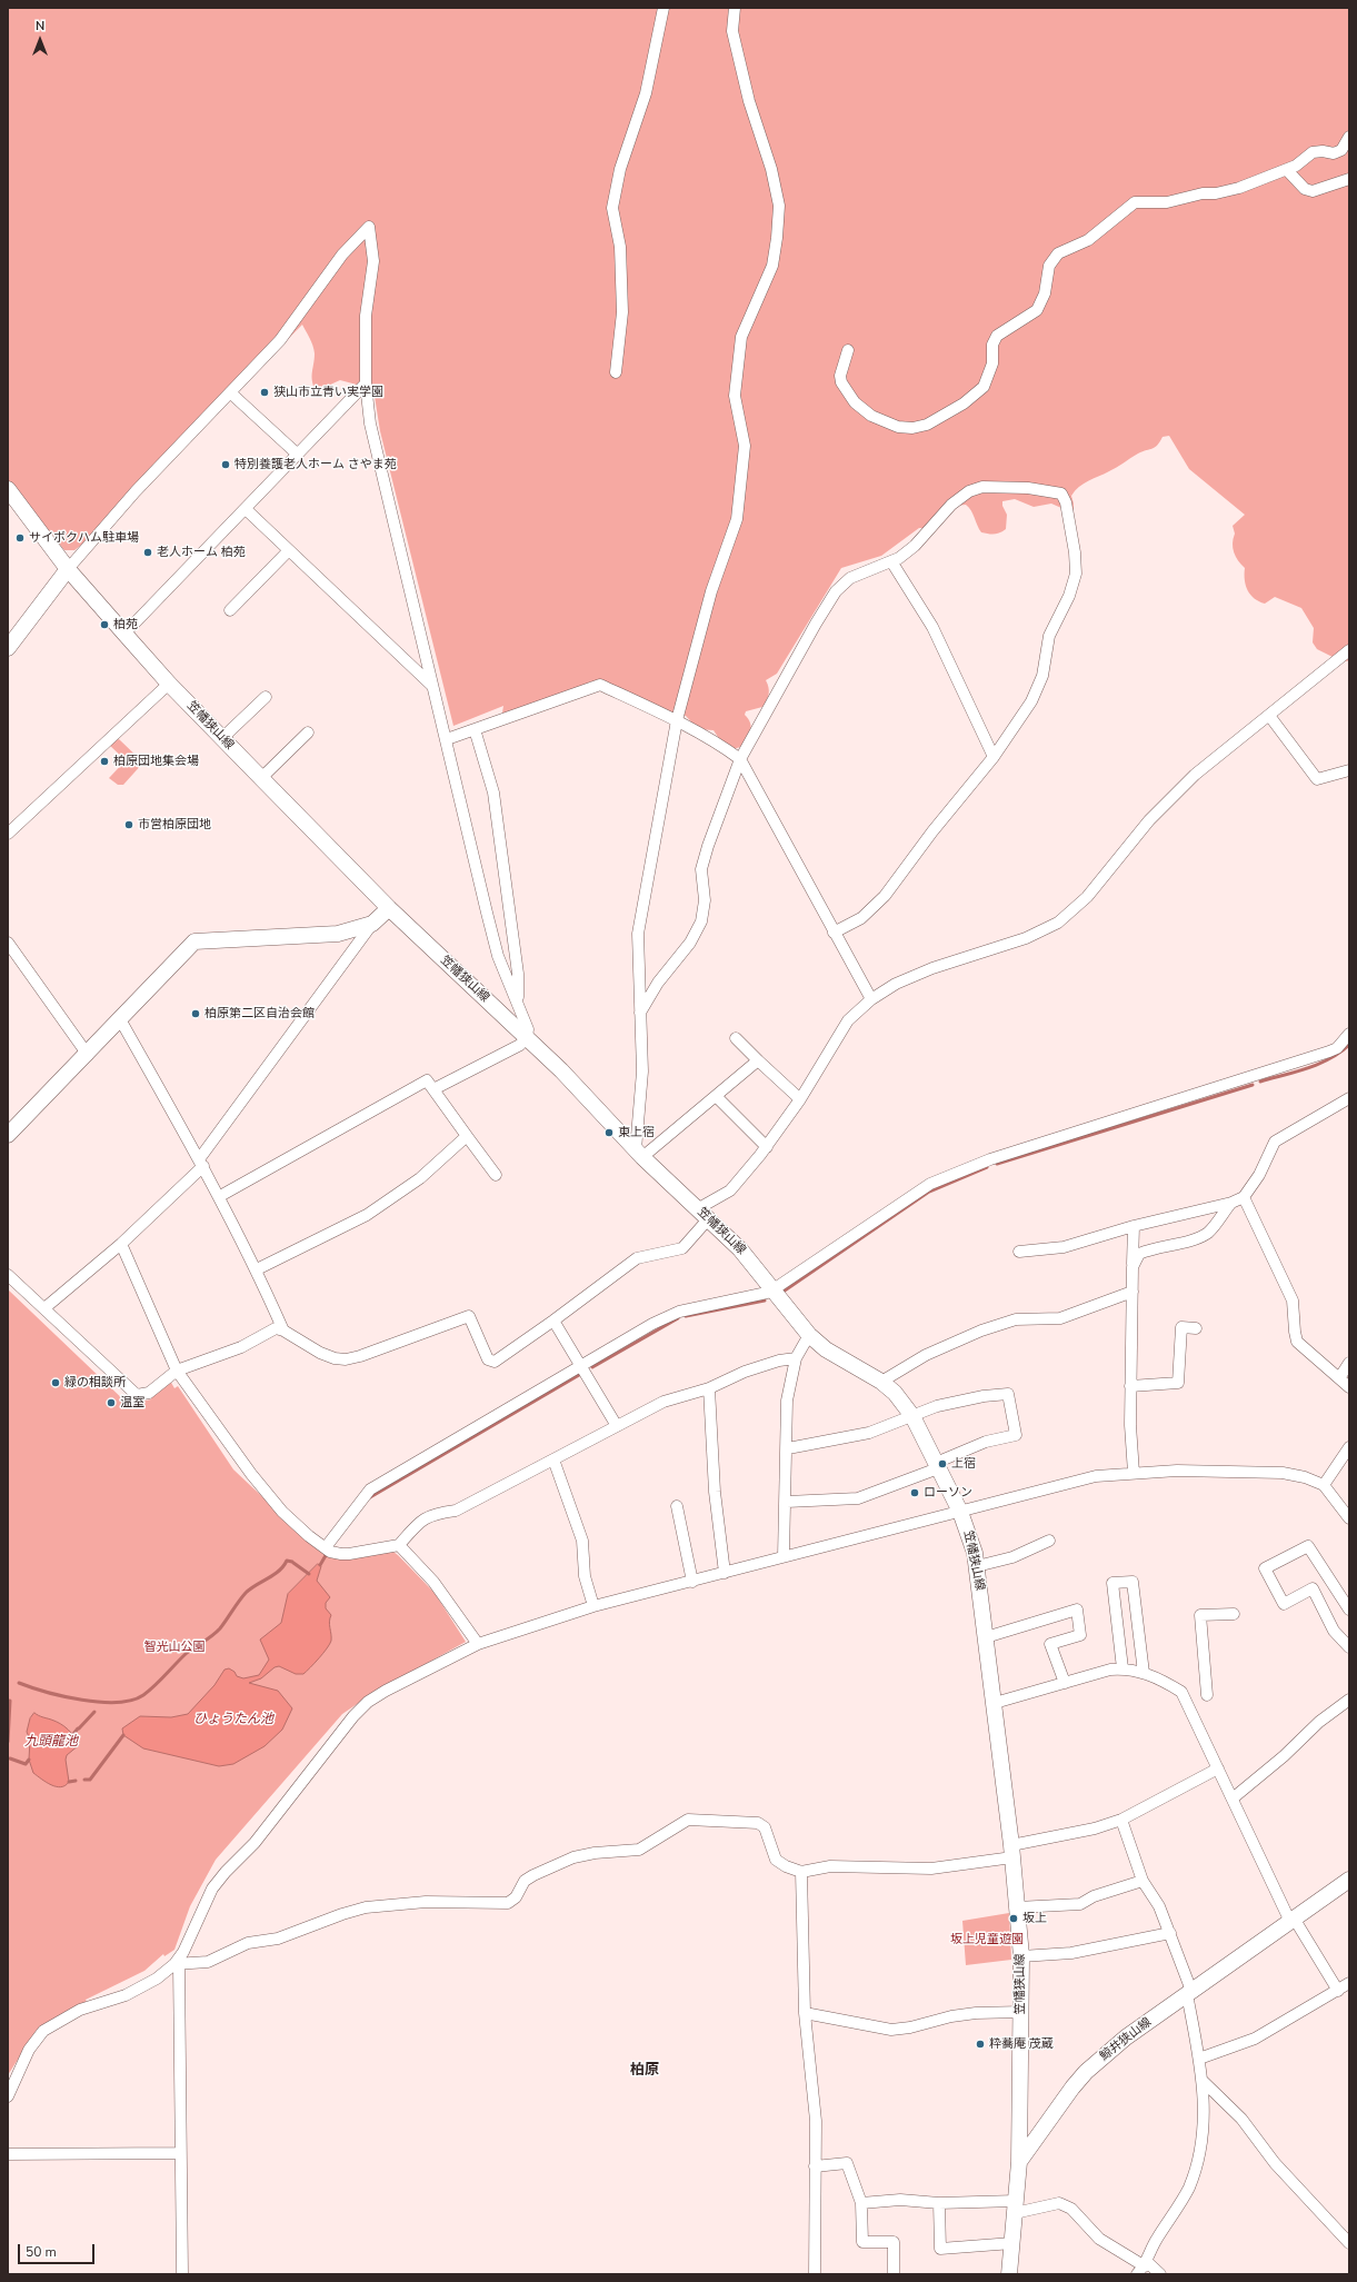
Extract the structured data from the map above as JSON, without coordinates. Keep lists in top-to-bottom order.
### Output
{
  "streets": {
    "main road": ["笠幡狭山線", "鯨井狭山線"]
  },
  "crossings": [
    ["笠幡狭山線", "鯨井狭山線"]
  ],
  "districts": ["柏原"],
  "water": ["ひょうたん池", "九頭龍池"],
  "parks": ["智光山公園", "坂上児童遊園"],
  "places": [
    "狭山市立青い実学園",
    "特別養護老人ホーム さやま苑",
    "サイボクハム駐車場",
    "老人ホーム 柏苑",
    "柏苑",
    "柏原団地集会場",
    "市営柏原団地",
    "柏原第二区自治会館",
    "東上宿",
    "緑の相談所",
    "温室",
    "上宿",
    "ローソン",
    "坂上",
    "粋蕎庵 茂蔵"
  ],
  "scale_bar": "50 m",
  "north": "top"
}
